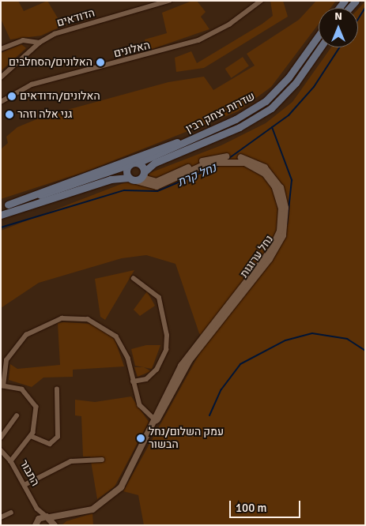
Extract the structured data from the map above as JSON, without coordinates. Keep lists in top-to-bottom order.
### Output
{
  "streets": {
    "main road": ["שדרות יצחק רבין"],
    "street": [
      "הדודאים",
      "האלונים",
      "נחל ערוגות",
      "התבור"
    ]
  },
  "crossings": [
    ["שדרות יצחק רבין", "נחל ערוגות"],
    ["נחל ערוגות", "התבור"]
  ],
  "water": ["נחל קרת"],
  "places": [
    "האלונים/הסחלבים",
    "האלונים/הדודאים",
    "גני אלה וזהר",
    "עמק השלום/נחל הבשור"
  ],
  "scale_bar": "100 m",
  "north": "top"
}
